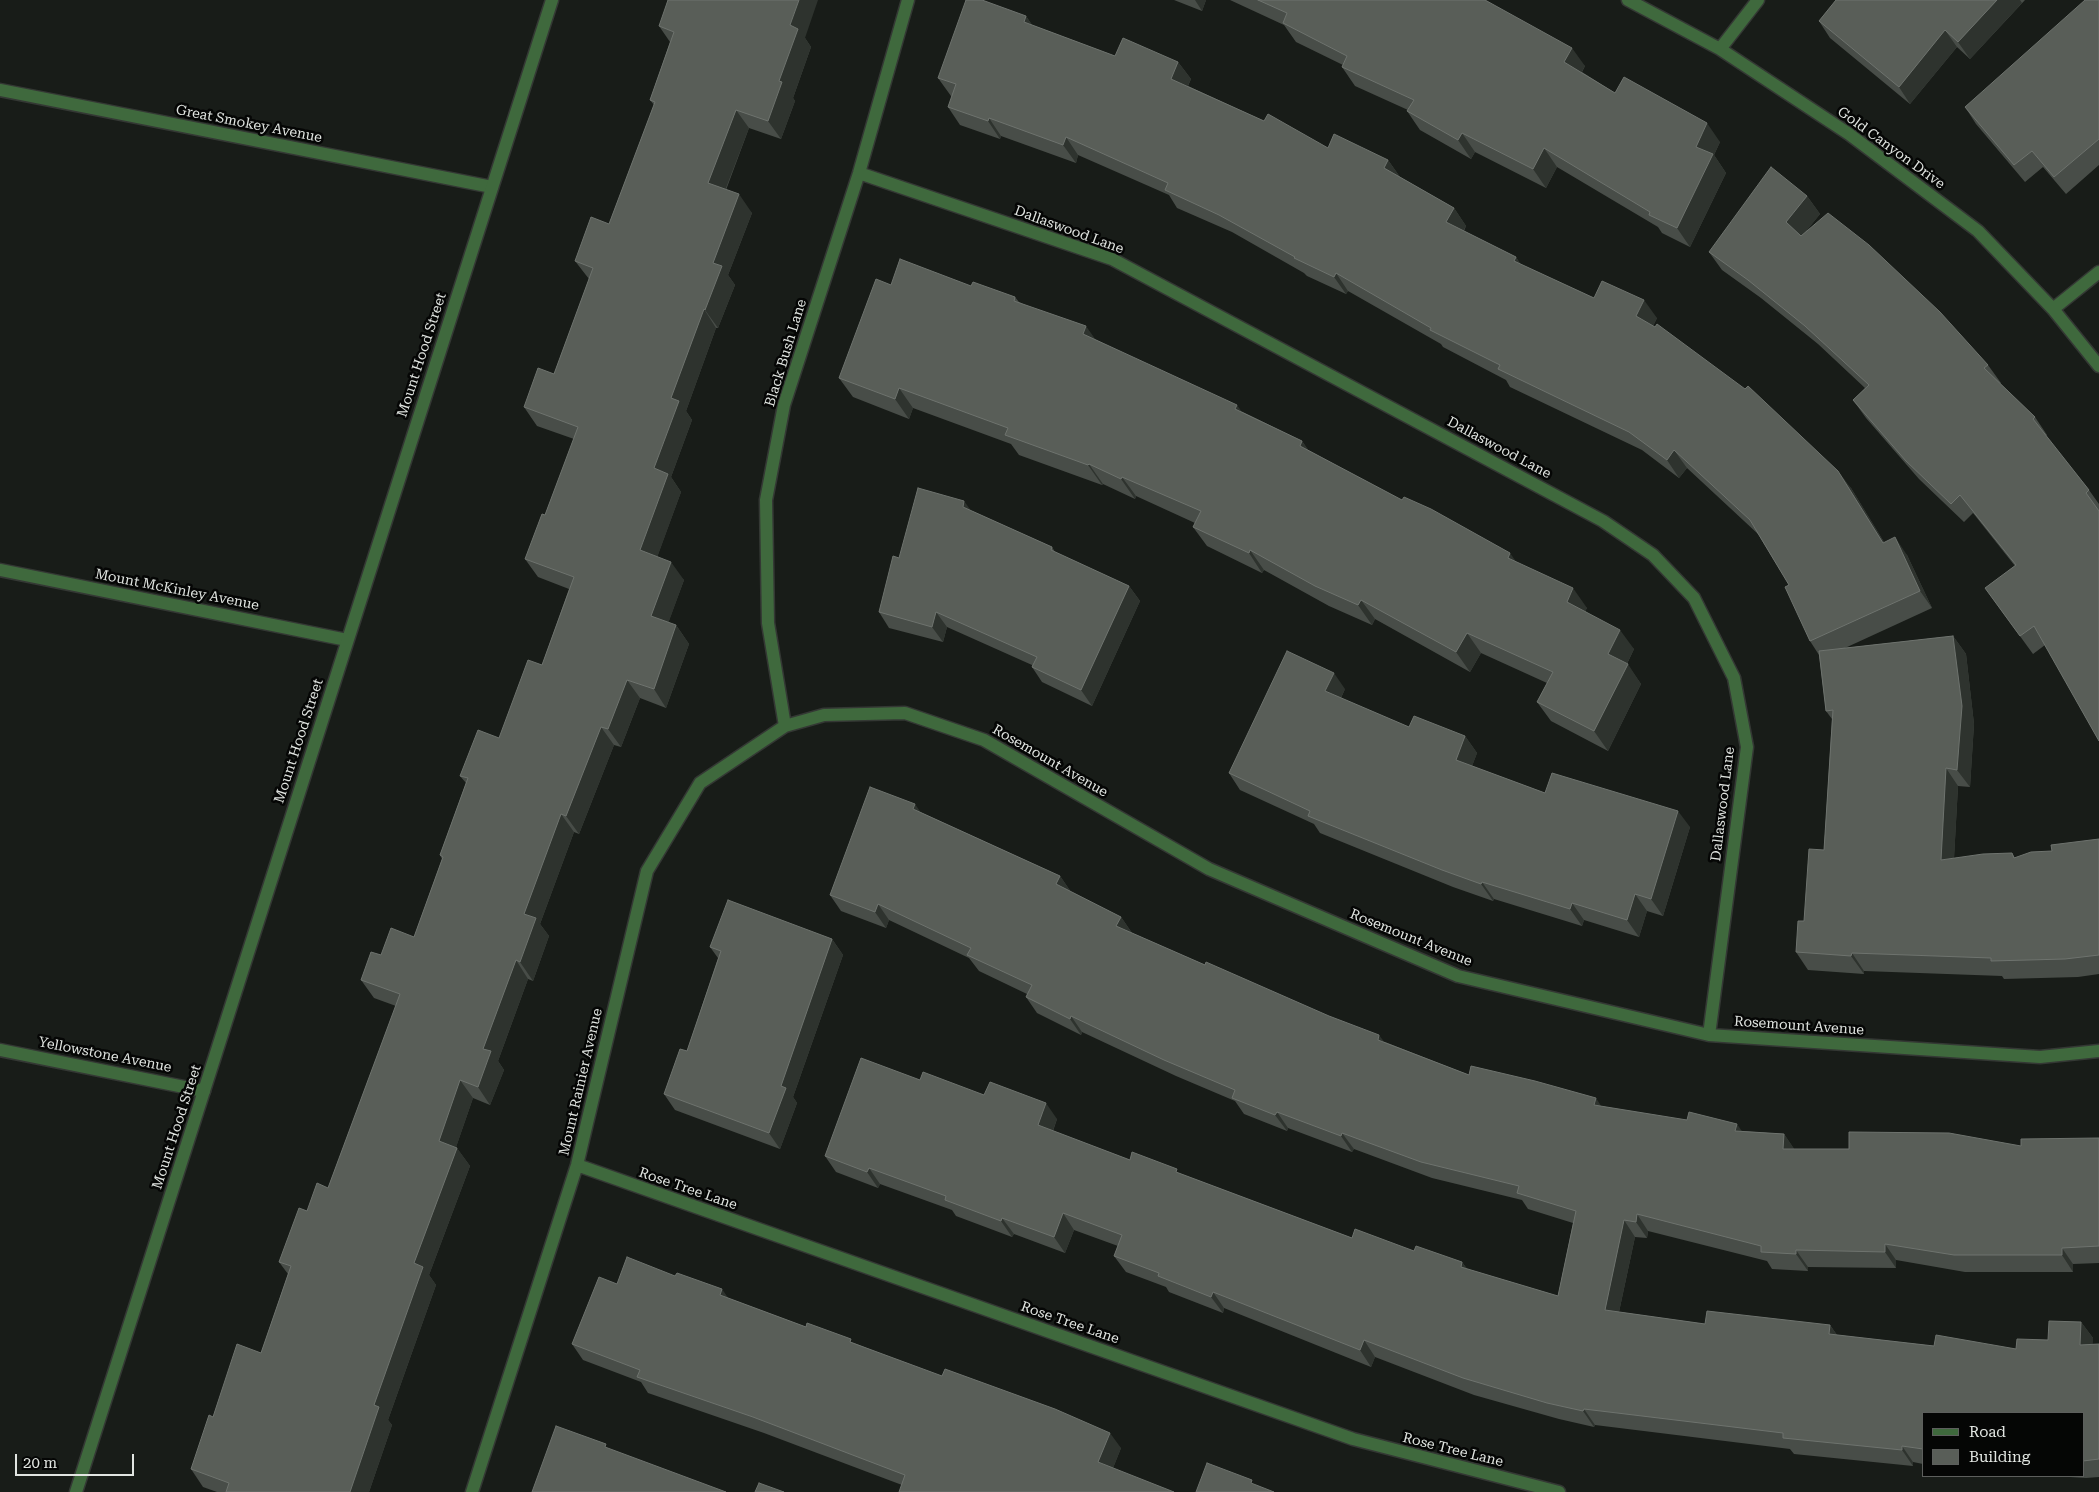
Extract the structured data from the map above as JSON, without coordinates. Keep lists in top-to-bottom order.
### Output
{
  "streets": {
    "street": [
      "Great Smokey Avenue",
      "Gold Canyon Drive",
      "Dallaswood Lane",
      "Black Bush Lane",
      "Mount Hood Street",
      "Mount McKinley Avenue",
      "Rosemount Avenue",
      "Yellowstone Avenue",
      "Mount Rainier Avenue",
      "Rose Tree Lane"
    ]
  },
  "crossings": [
    ["Great Smokey Avenue", "Mount Hood Street"],
    ["Dallaswood Lane", "Black Bush Lane"],
    ["Dallaswood Lane", "Rosemount Avenue"],
    ["Black Bush Lane", "Rosemount Avenue"],
    ["Black Bush Lane", "Mount Rainier Avenue"],
    ["Mount Hood Street", "Mount McKinley Avenue"],
    ["Mount Hood Street", "Yellowstone Avenue"],
    ["Rosemount Avenue", "Mount Rainier Avenue"],
    ["Mount Rainier Avenue", "Rose Tree Lane"]
  ],
  "legend": ["Road", "Building"],
  "scale_bar": "20 m"
}
